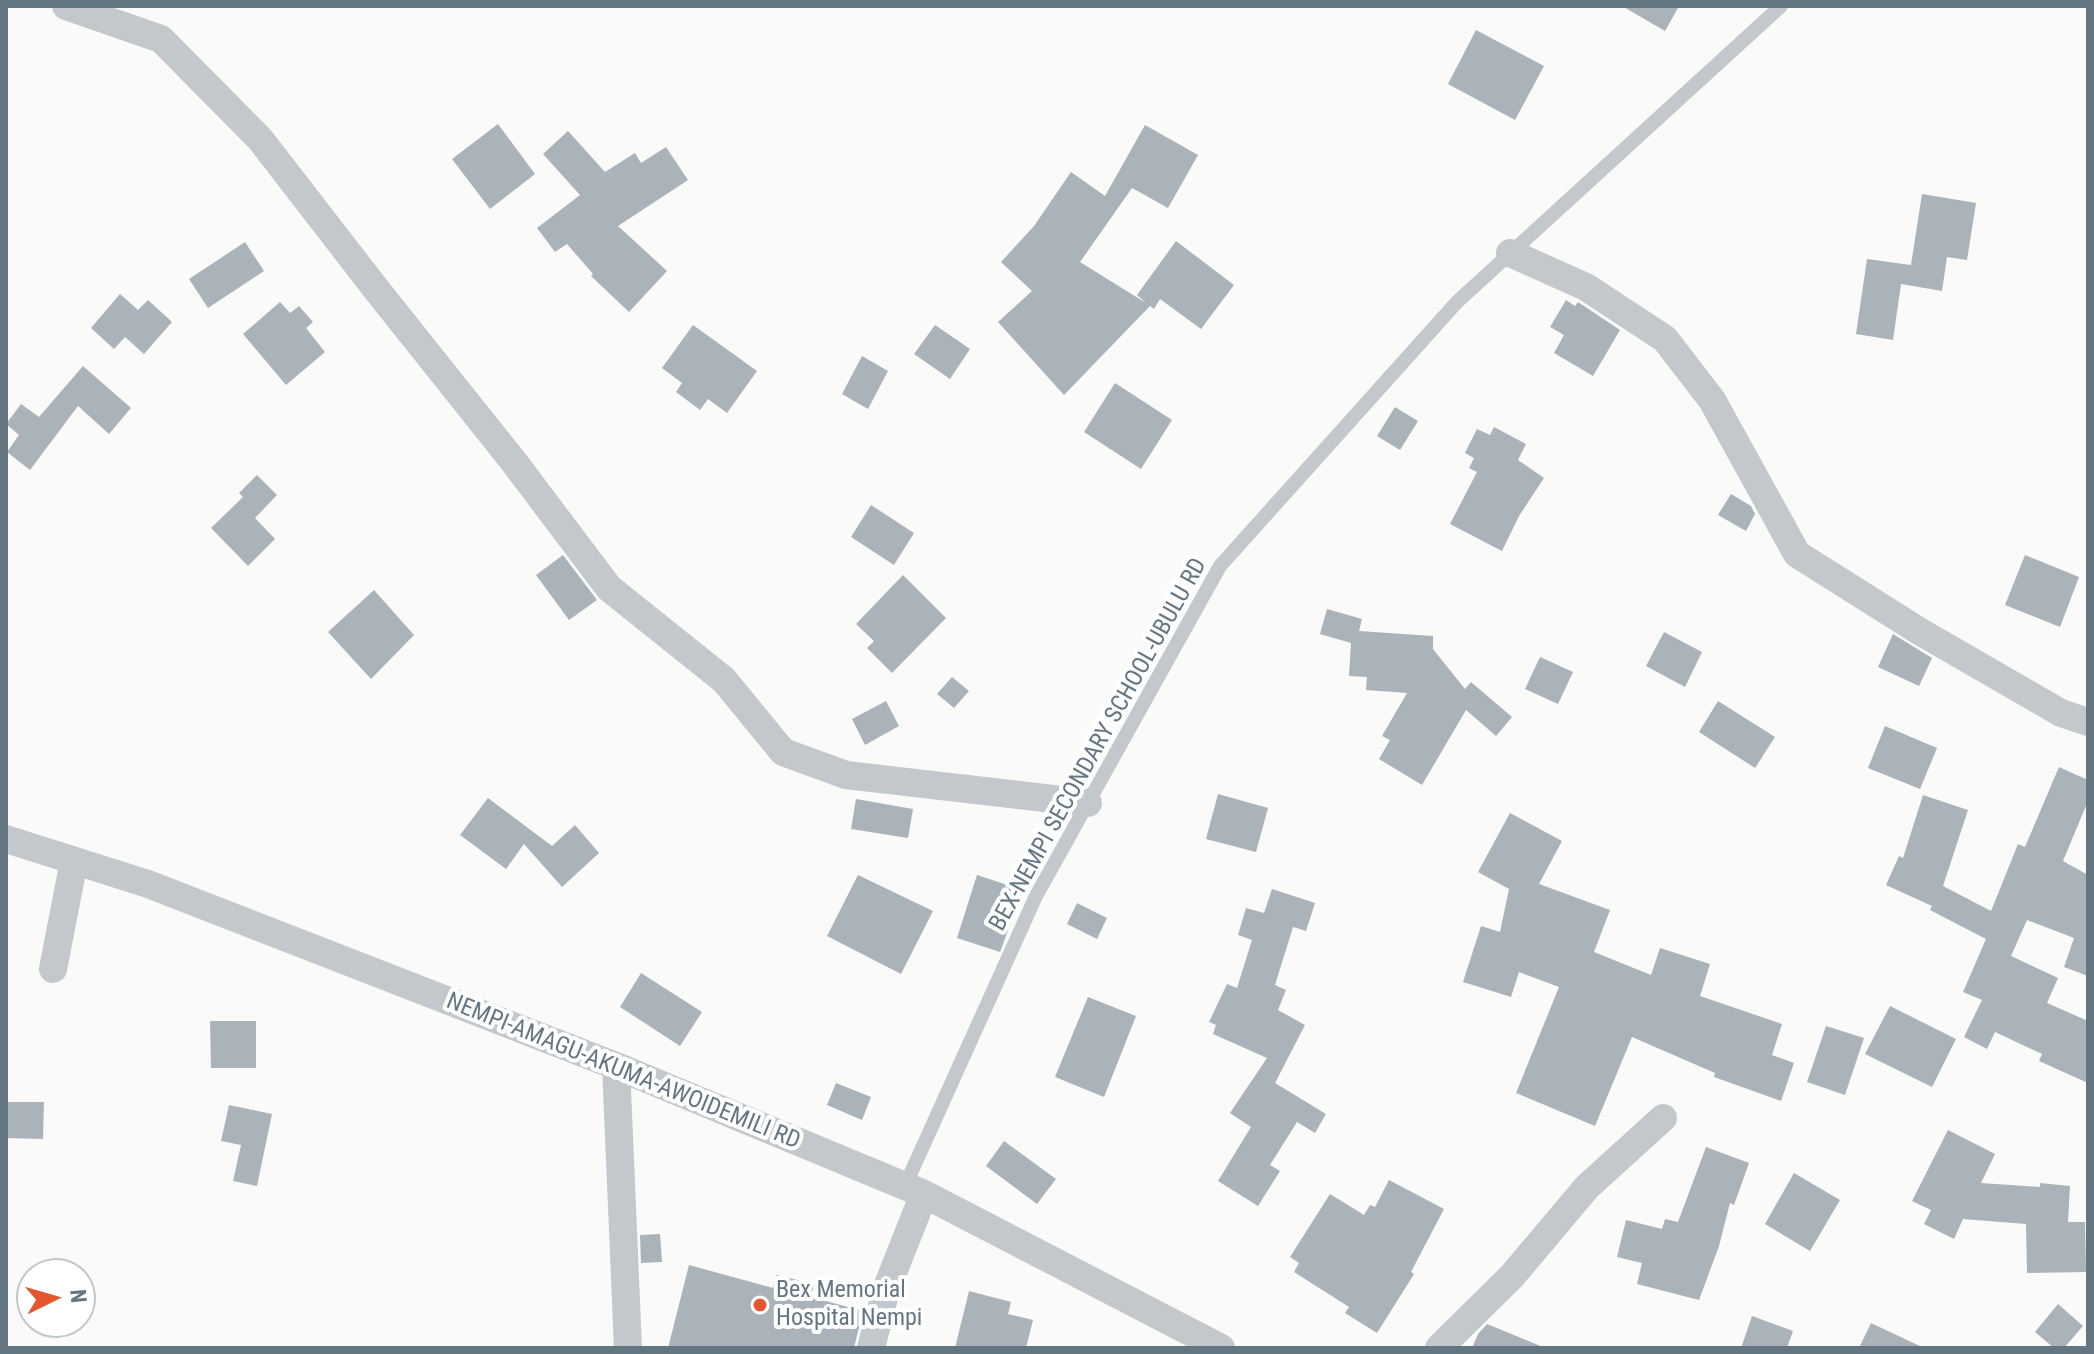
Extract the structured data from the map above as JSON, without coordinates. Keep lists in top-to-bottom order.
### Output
{
  "streets": {
    "street": ["NEMPI-AMAGU-AKUMA-AWOIDEMILI RD"],
    "lane": ["BEX-NEMPI SECONDARY SCHOOL-UBULU RD"]
  },
  "crossings": [
    ["BEX-NEMPI SECONDARY SCHOOL-UBULU RD", "NEMPI-AMAGU-AKUMA-AWOIDEMILI RD"]
  ],
  "places": ["Bex Memorial Hospital Nempi"],
  "north": "right"
}
